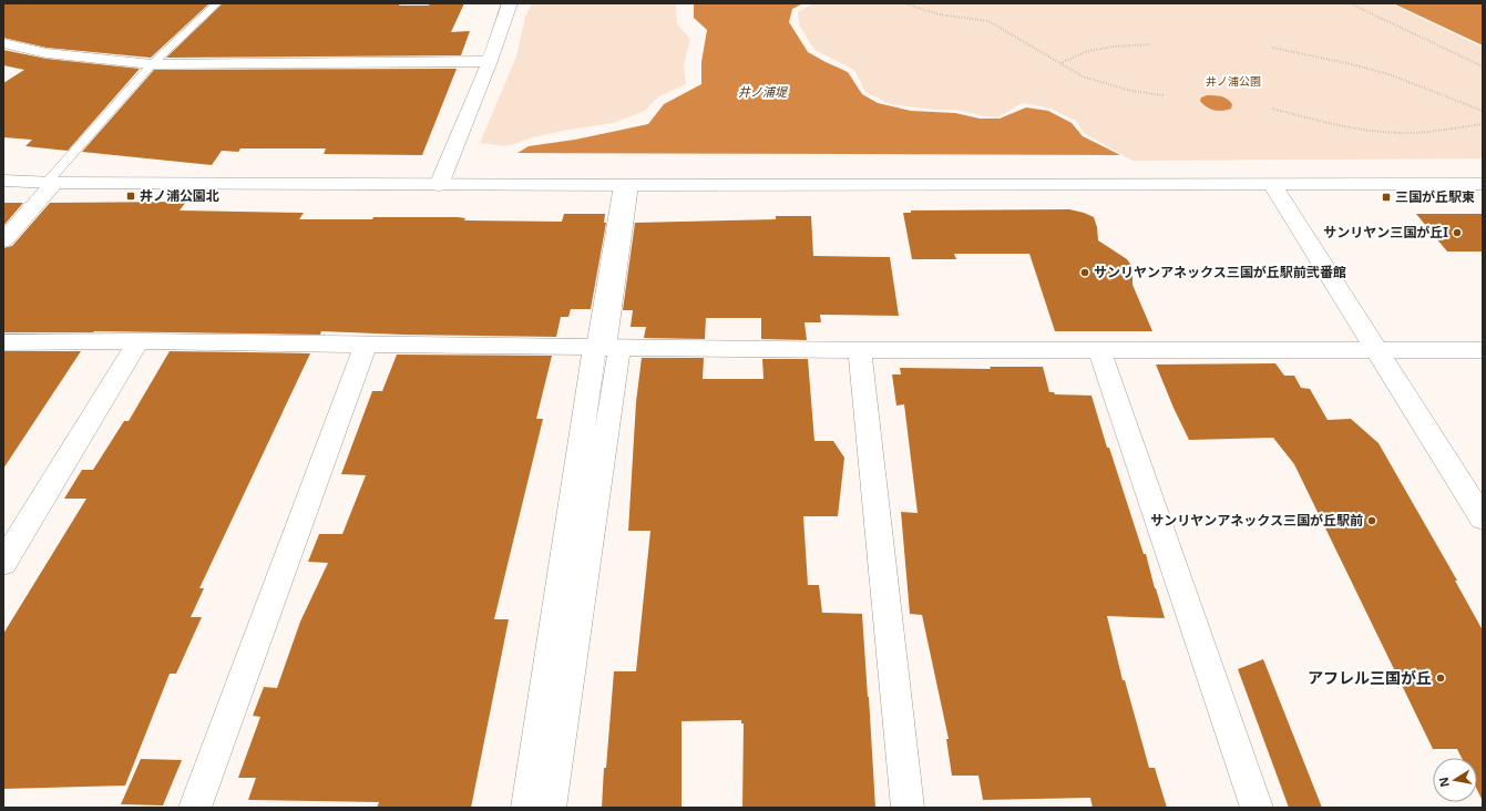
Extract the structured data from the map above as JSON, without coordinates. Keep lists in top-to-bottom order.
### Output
{
  "water": ["井ノ浦堤"],
  "parks": ["井ノ浦公園"],
  "places": {
    "transit": ["井ノ浦公園北", "三国が丘駅東"],
    "other": [
      "サンリヤン三国が丘I",
      "サンリヤンアネックス三国が丘駅前弐番館",
      "サンリヤンアネックス三国が丘駅前",
      "アフレル三国が丘"
    ]
  },
  "north": "left"
}
